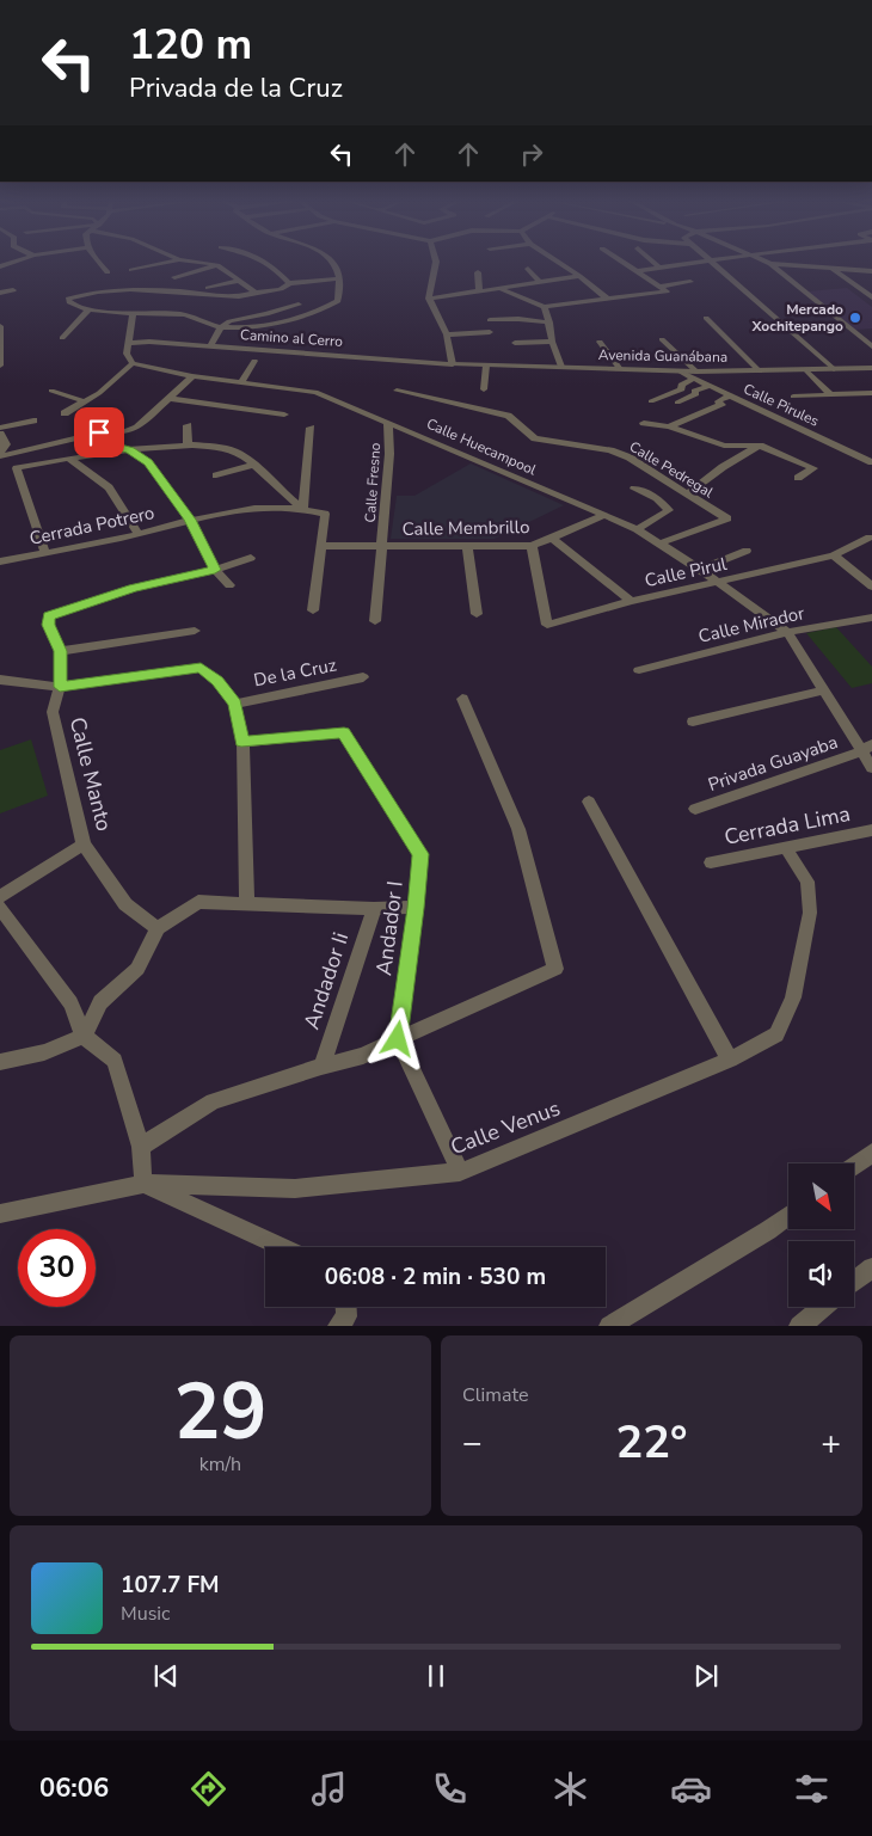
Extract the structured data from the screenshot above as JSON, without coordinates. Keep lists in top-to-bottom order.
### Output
{
  "streets": {
    "street": [
      "Camino al Cerro",
      "Avenida Guanábana",
      "Calle Pirules",
      "Calle Huecampool",
      "Calle Pedregal",
      "Calle Fresno",
      "Cerrada Potrero",
      "Calle Membrillo",
      "Calle Pirul",
      "Calle Mirador",
      "De la Cruz",
      "Privada Guayaba",
      "Calle Manto",
      "Cerrada Lima",
      "Andador I",
      "Andador Ii",
      "Calle Venus"
    ]
  },
  "crossings": [
    ["Camino al Cerro", "Avenida Guanábana"],
    ["Avenida Guanábana", "Calle Pirules"],
    ["Calle Huecampool", "Calle Pedregal"],
    ["Calle Huecampool", "Calle Fresno"],
    ["Calle Huecampool", "Calle Membrillo"],
    ["Calle Huecampool", "Calle Pirul"],
    ["Calle Huecampool", "Calle Mirador"],
    ["Calle Fresno", "Calle Membrillo"],
    ["Calle Membrillo", "Calle Pirul"],
    ["Cerrada Lima", "Calle Venus"]
  ],
  "places": ["Mercado Xochitepango"],
  "north": "bottom right",
  "page": {
    "turn": ["120 m", "Privada de la Cruz"],
    "limit": "30",
    "trip": "06:08 · 2 min · 530 m",
    "tile": [
      ["29", "km/h"],
      "Climate"
    ],
    "heat": ["−", "22°", "+"],
    "song": ["107.7 FM", "Music"],
    "tabs": "06:06"
  }
}
